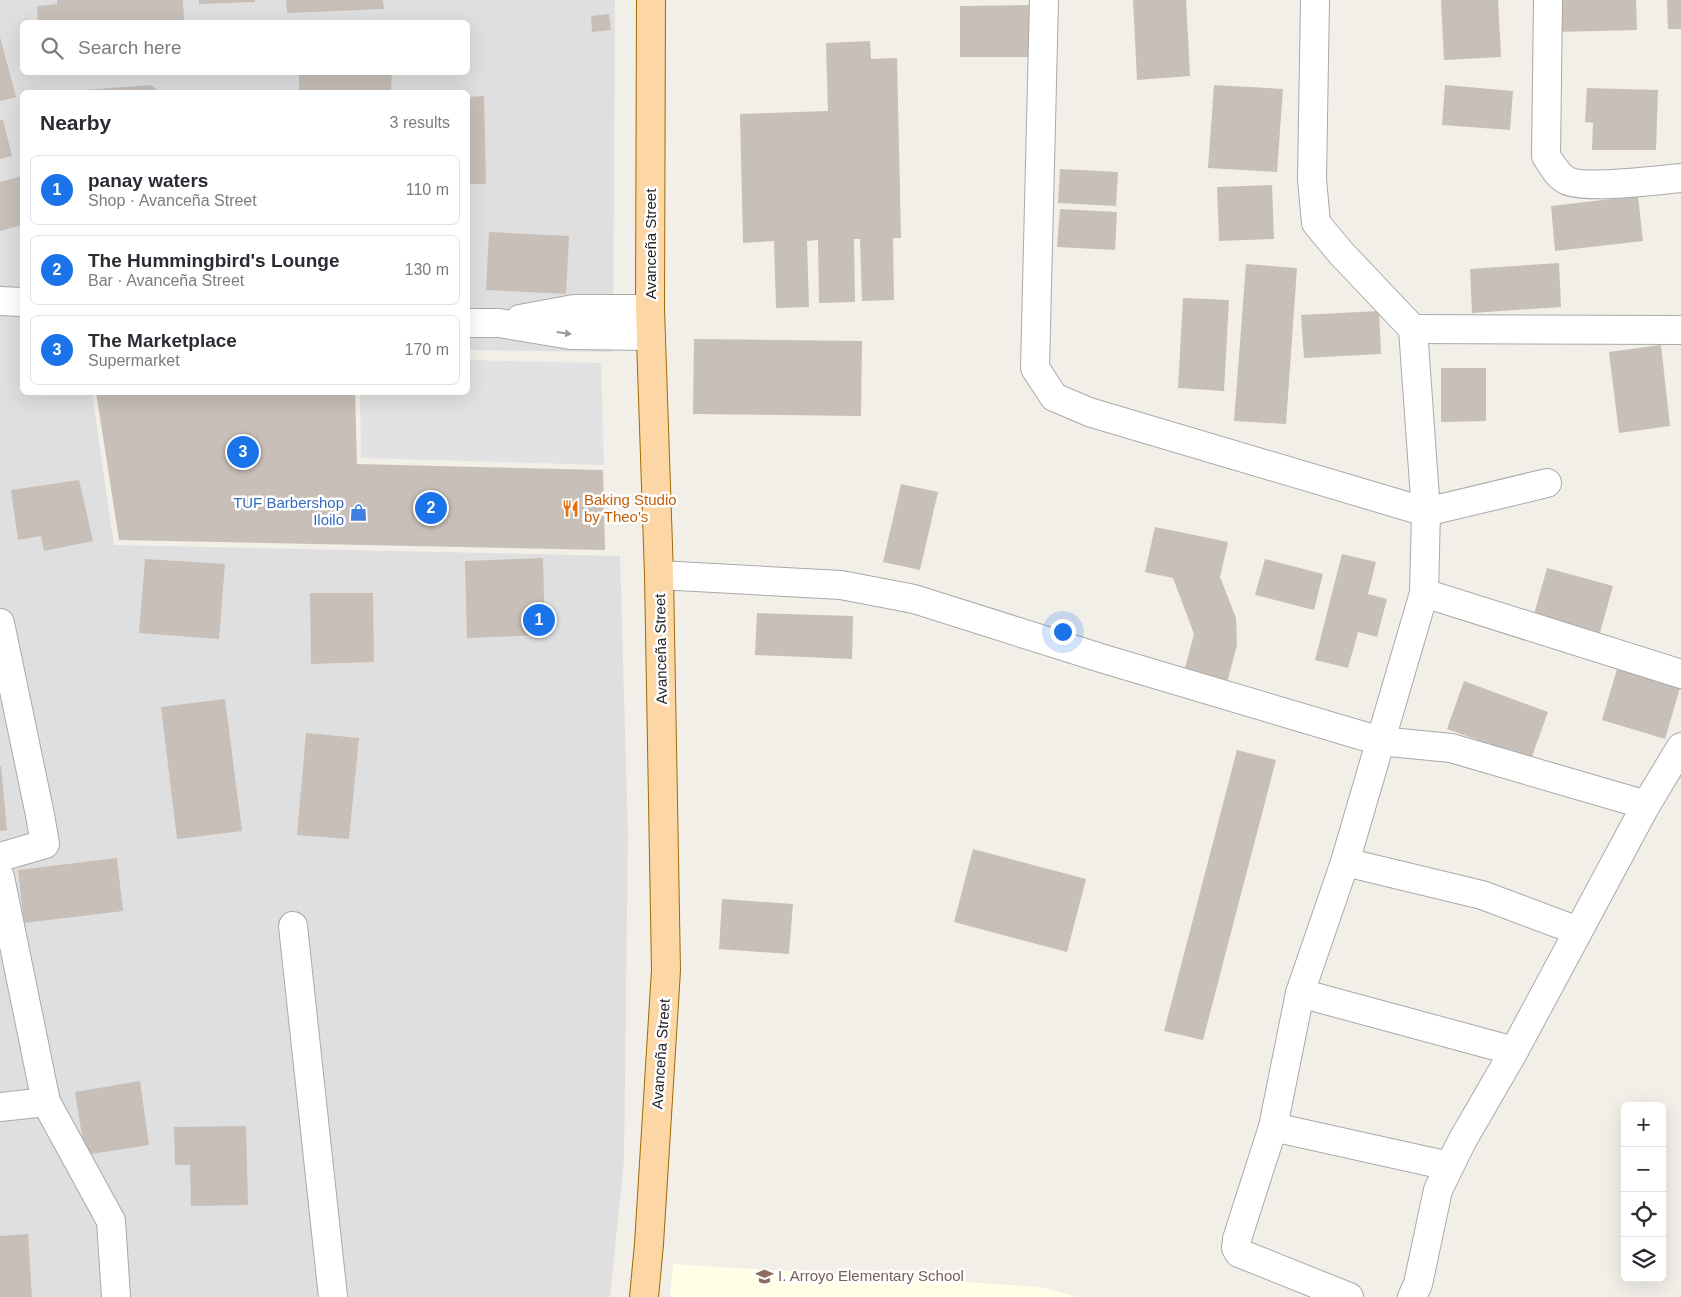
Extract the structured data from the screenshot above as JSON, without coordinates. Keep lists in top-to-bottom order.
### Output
{
  "streets": {
    "main road": ["Avanceña Street"]
  },
  "places": {
    "restaurant": ["Baking Studio by Theo's"],
    "shop": ["TUF Barbershop Iloilo"],
    "school or university": ["I. Arroyo Elementary School"]
  },
  "page": {
    "search": "Search here",
    "heading": ["Nearby", "3 results"],
    "list": [
      {
        "mark": "1",
        "name": "panay waters",
        "note": "Shop · Avanceña Street",
        "value": "110 m"
      },
      {
        "mark": "2",
        "name": "The Hummingbird's Lounge",
        "note": "Bar · Avanceña Street",
        "value": "130 m"
      },
      {
        "mark": "3",
        "name": "The Marketplace",
        "note": "Supermarket",
        "value": "170 m"
      }
    ],
    "pins": ["3", "2", "1"],
    "map_buttons": ["+", "−"]
  }
}
